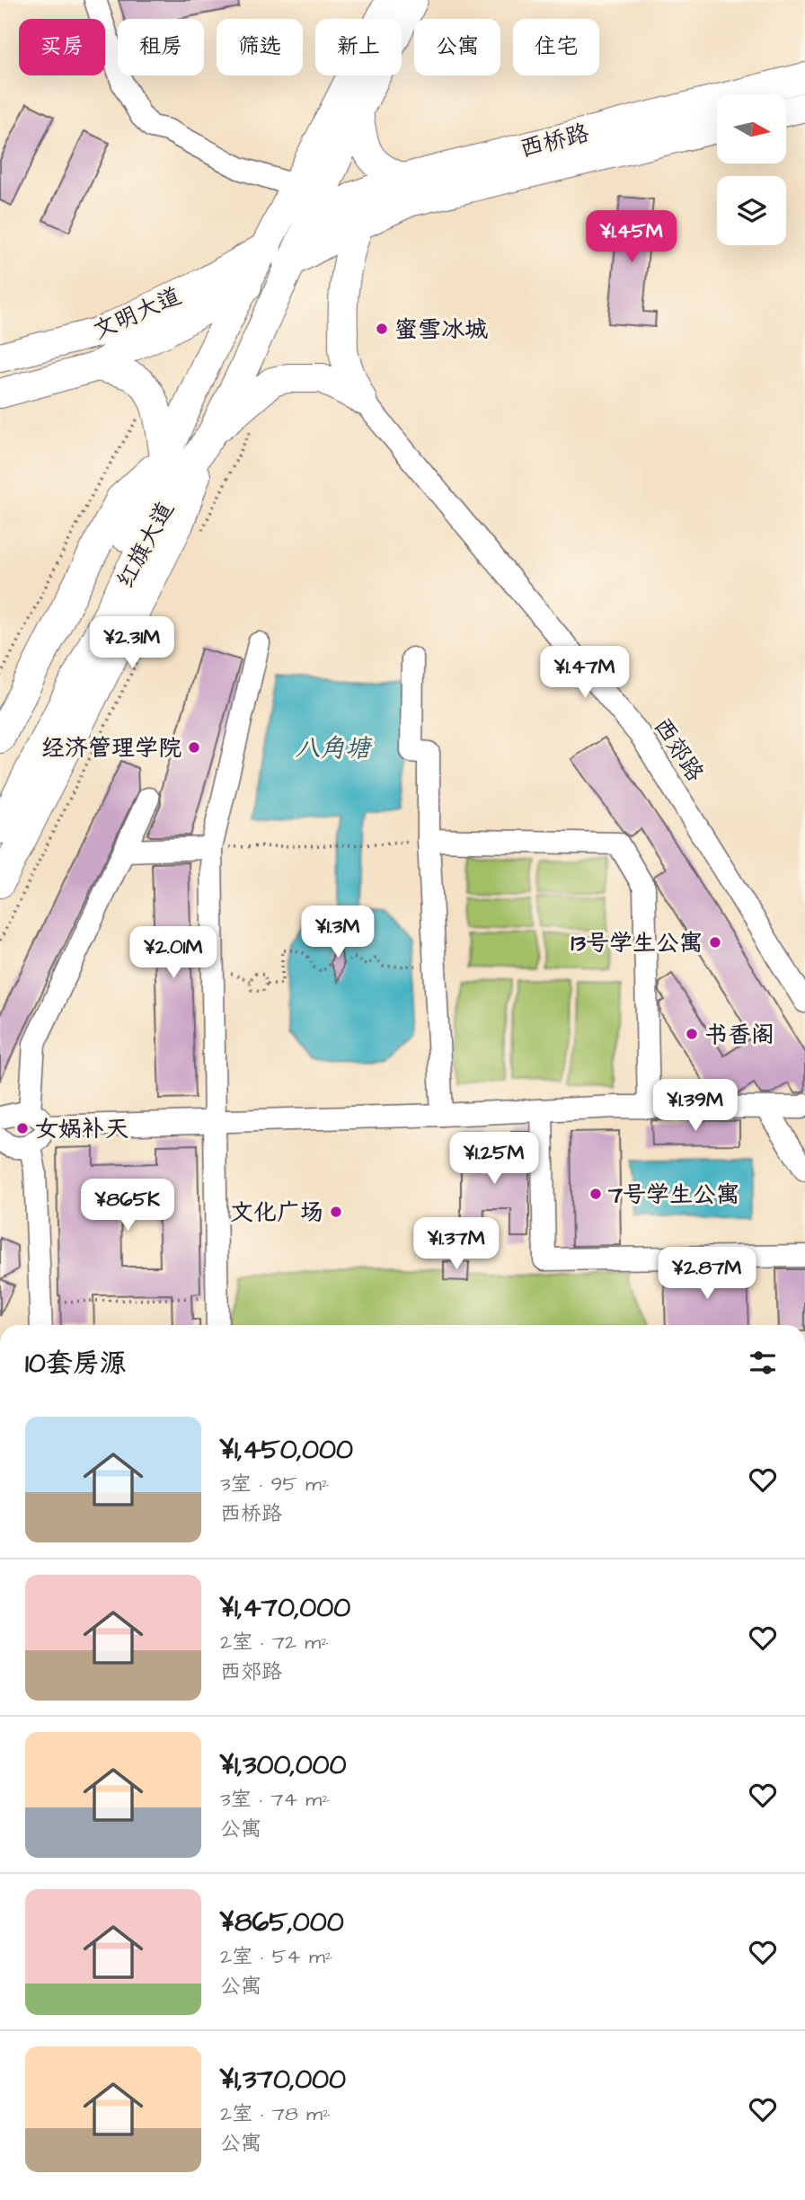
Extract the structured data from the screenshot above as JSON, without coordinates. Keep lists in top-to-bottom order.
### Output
{
  "streets": {
    "main road": ["西桥路", "文明大道", "红旗大道"],
    "street": ["西郊路"]
  },
  "crossings": [
    ["西桥路", "文明大道"],
    ["西桥路", "红旗大道"],
    ["文明大道", "红旗大道"]
  ],
  "water": ["八角塘"],
  "places": [
    "蜜雪冰城",
    "经济管理学院",
    "13号学生公寓",
    "书香阁",
    "女娲补天",
    "7号学生公寓",
    "文化广场"
  ],
  "north": "right",
  "page": {
    "chip": [
      "买房",
      "租房",
      "筛选",
      "新上",
      "公寓",
      "住宅"
    ],
    "price": [
      "¥1.45M",
      "¥2.31M",
      "¥1.47M",
      "¥1.3M",
      "¥2.01M",
      "¥1.39M",
      "¥1.25M",
      "¥865K",
      "¥1.37M",
      "¥2.87M"
    ],
    "heading": "10套房源",
    "list": [
      {
        "name": "¥1,450,000",
        "note": "3室 · 95 m² · 西桥路"
      },
      {
        "name": "¥1,470,000",
        "note": "2室 · 72 m² · 西郊路"
      },
      {
        "name": "¥1,300,000",
        "note": "3室 · 74 m² · 公寓"
      },
      {
        "name": "¥865,000",
        "note": "2室 · 54 m² · 公寓"
      },
      {
        "name": "¥1,370,000",
        "note": "2室 · 78 m² · 公寓"
      }
    ]
  }
}
